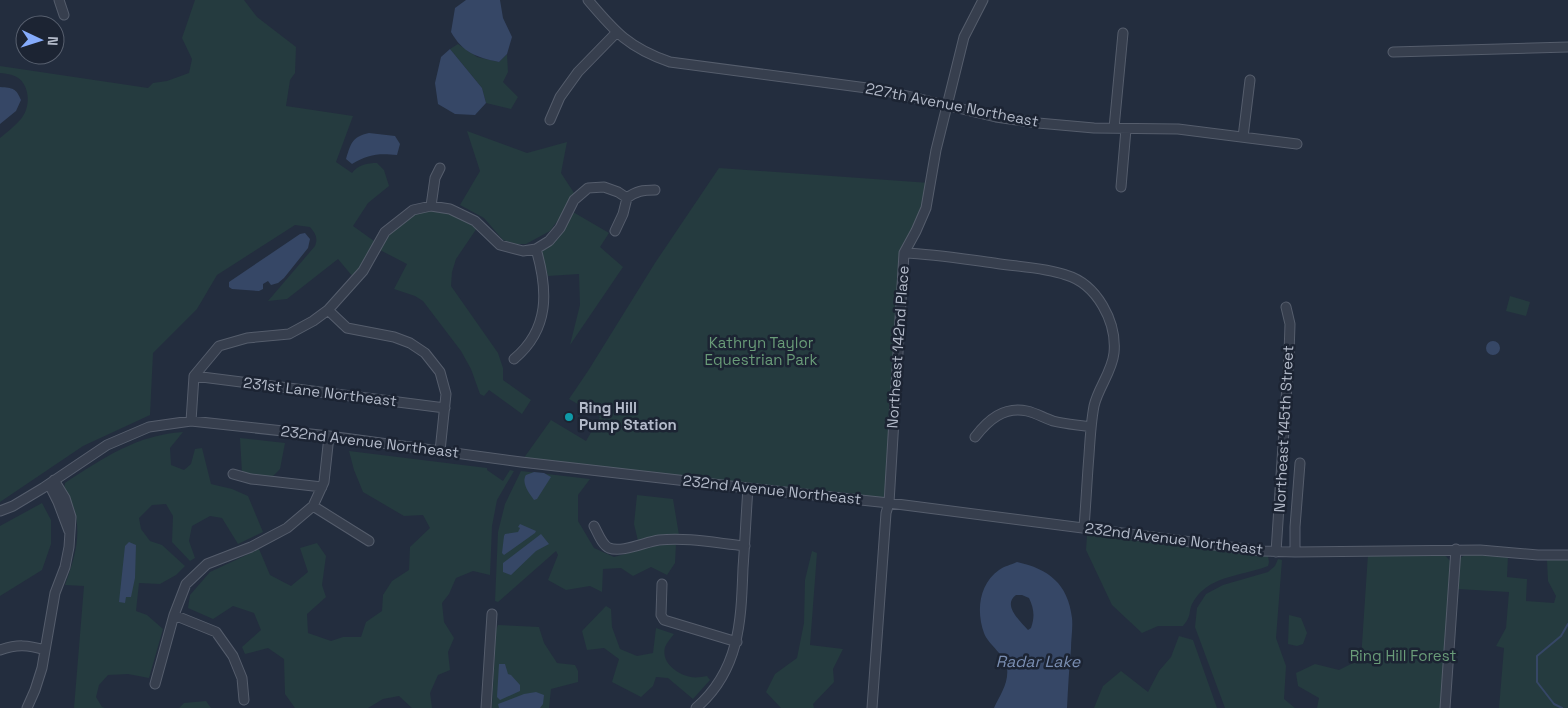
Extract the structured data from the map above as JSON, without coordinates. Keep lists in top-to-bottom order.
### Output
{
  "streets": {
    "street": [
      "227th Avenue Northeast",
      "Northeast 142nd Place",
      "231st Lane Northeast",
      "Northeast 145th Street",
      "232nd Avenue Northeast"
    ]
  },
  "crossings": [
    ["227th Avenue Northeast", "Northeast 142nd Place"],
    ["Northeast 142nd Place", "232nd Avenue Northeast"],
    ["Northeast 145th Street", "232nd Avenue Northeast"]
  ],
  "water": ["Radar Lake"],
  "parks": ["Kathryn Taylor Equestrian Park", "Ring Hill Forest"],
  "places": ["Ring Hill Pump Station"],
  "north": "right"
}
